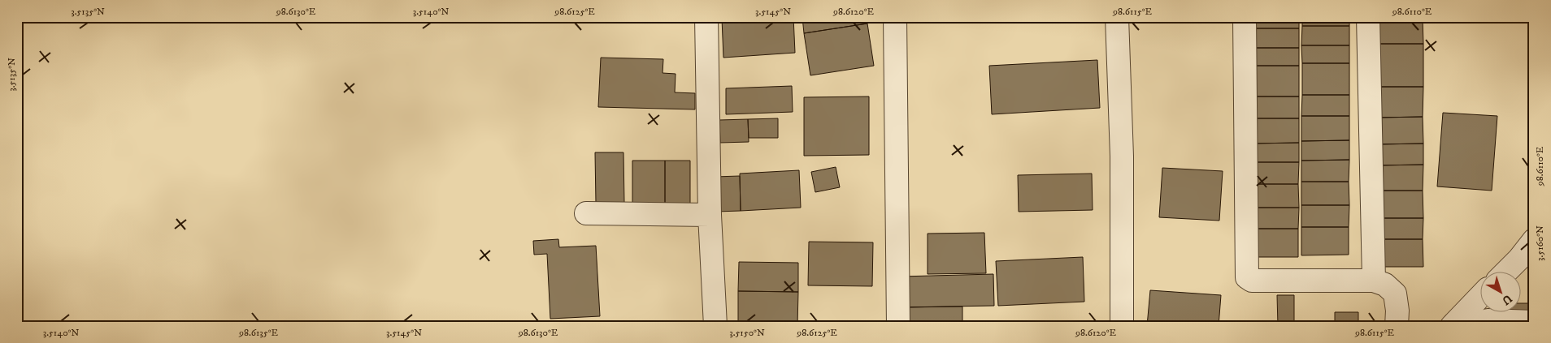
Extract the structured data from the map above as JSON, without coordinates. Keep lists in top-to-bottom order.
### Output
{
  "north": "bottom right",
  "coordinates": [
    "3.5135°N",
    "98.6130°E",
    "3.5140°N",
    "98.6125°E",
    "3.5145°N",
    "98.6120°E",
    "98.6115°E",
    "98.6110°E",
    "3.5160°N",
    "98.6135°E",
    "3.5150°N"
  ]
}
